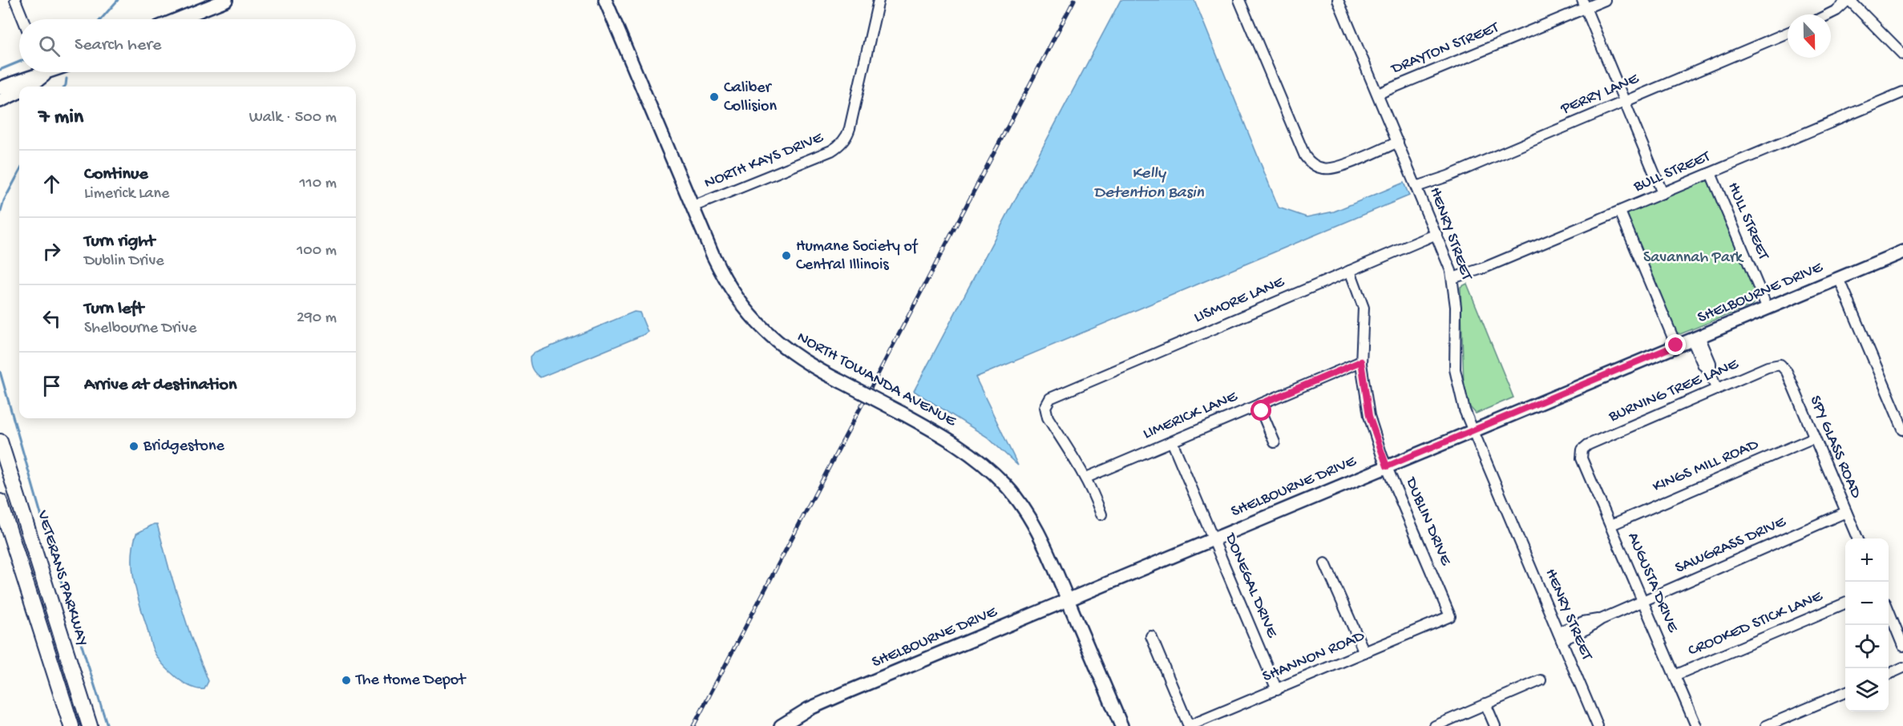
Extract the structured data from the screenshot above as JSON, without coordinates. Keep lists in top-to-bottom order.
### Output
{
  "streets": {
    "highway": ["VETERANS PARKWAY"],
    "main road": ["SHELBOURNE DRIVE", "NORTH TOWANDA AVENUE"],
    "street": [
      "DRAYTON STREET",
      "PERRY LANE",
      "NORTH KAYS DRIVE",
      "BULL STREET",
      "HULL STREET",
      "HENRY STREET",
      "LISMORE LANE",
      "BURNING TREE LANE",
      "LIMERICK LANE",
      "SPY GLASS ROAD",
      "KINGS MILL ROAD",
      "DUBLIN DRIVE",
      "SAWGRASS DRIVE",
      "AUGUSTA DRIVE",
      "DONEGAL DRIVE",
      "CROOKED STICK LANE",
      "SHANNON ROAD"
    ]
  },
  "crossings": [
    ["DRAYTON STREET", "HENRY STREET"],
    ["PERRY LANE", "HENRY STREET"],
    ["NORTH KAYS DRIVE", "NORTH TOWANDA AVENUE"],
    ["BULL STREET", "HULL STREET"],
    ["BULL STREET", "HENRY STREET"],
    ["HULL STREET", "SHELBOURNE DRIVE"],
    ["HENRY STREET", "SHELBOURNE DRIVE"],
    ["HENRY STREET", "LISMORE LANE"],
    ["HENRY STREET", "SAWGRASS DRIVE"],
    ["SHELBOURNE DRIVE", "NORTH TOWANDA AVENUE"],
    ["SHELBOURNE DRIVE", "DUBLIN DRIVE"],
    ["SHELBOURNE DRIVE", "DONEGAL DRIVE"],
    ["LISMORE LANE", "LIMERICK LANE"],
    ["LISMORE LANE", "DUBLIN DRIVE"],
    ["BURNING TREE LANE", "SPY GLASS ROAD"],
    ["BURNING TREE LANE", "AUGUSTA DRIVE"],
    ["LIMERICK LANE", "DUBLIN DRIVE"],
    ["LIMERICK LANE", "DONEGAL DRIVE"],
    ["SPY GLASS ROAD", "KINGS MILL ROAD"],
    ["SPY GLASS ROAD", "SAWGRASS DRIVE"],
    ["KINGS MILL ROAD", "AUGUSTA DRIVE"],
    ["DUBLIN DRIVE", "SHANNON ROAD"],
    ["SAWGRASS DRIVE", "AUGUSTA DRIVE"],
    ["AUGUSTA DRIVE", "CROOKED STICK LANE"],
    ["DONEGAL DRIVE", "SHANNON ROAD"]
  ],
  "water": ["Kelly Detention Basin"],
  "parks": ["Savannah Park"],
  "places": [
    "Caliber Collision",
    "Humane Society of Central Illinois",
    "Bridgestone",
    "The Home Depot"
  ],
  "north": "bottom",
  "page": {
    "search": "Search here",
    "heading": ["7 min", "Walk · 500 m"],
    "list": [
      ["Continue", "Limerick Lane", "110 m"],
      ["Turn right", "Dublin Drive", "100 m"],
      ["Turn left", "Shelbourne Drive", "290 m"],
      "Arrive at destination"
    ],
    "map_buttons": ["+", "−"]
  }
}
